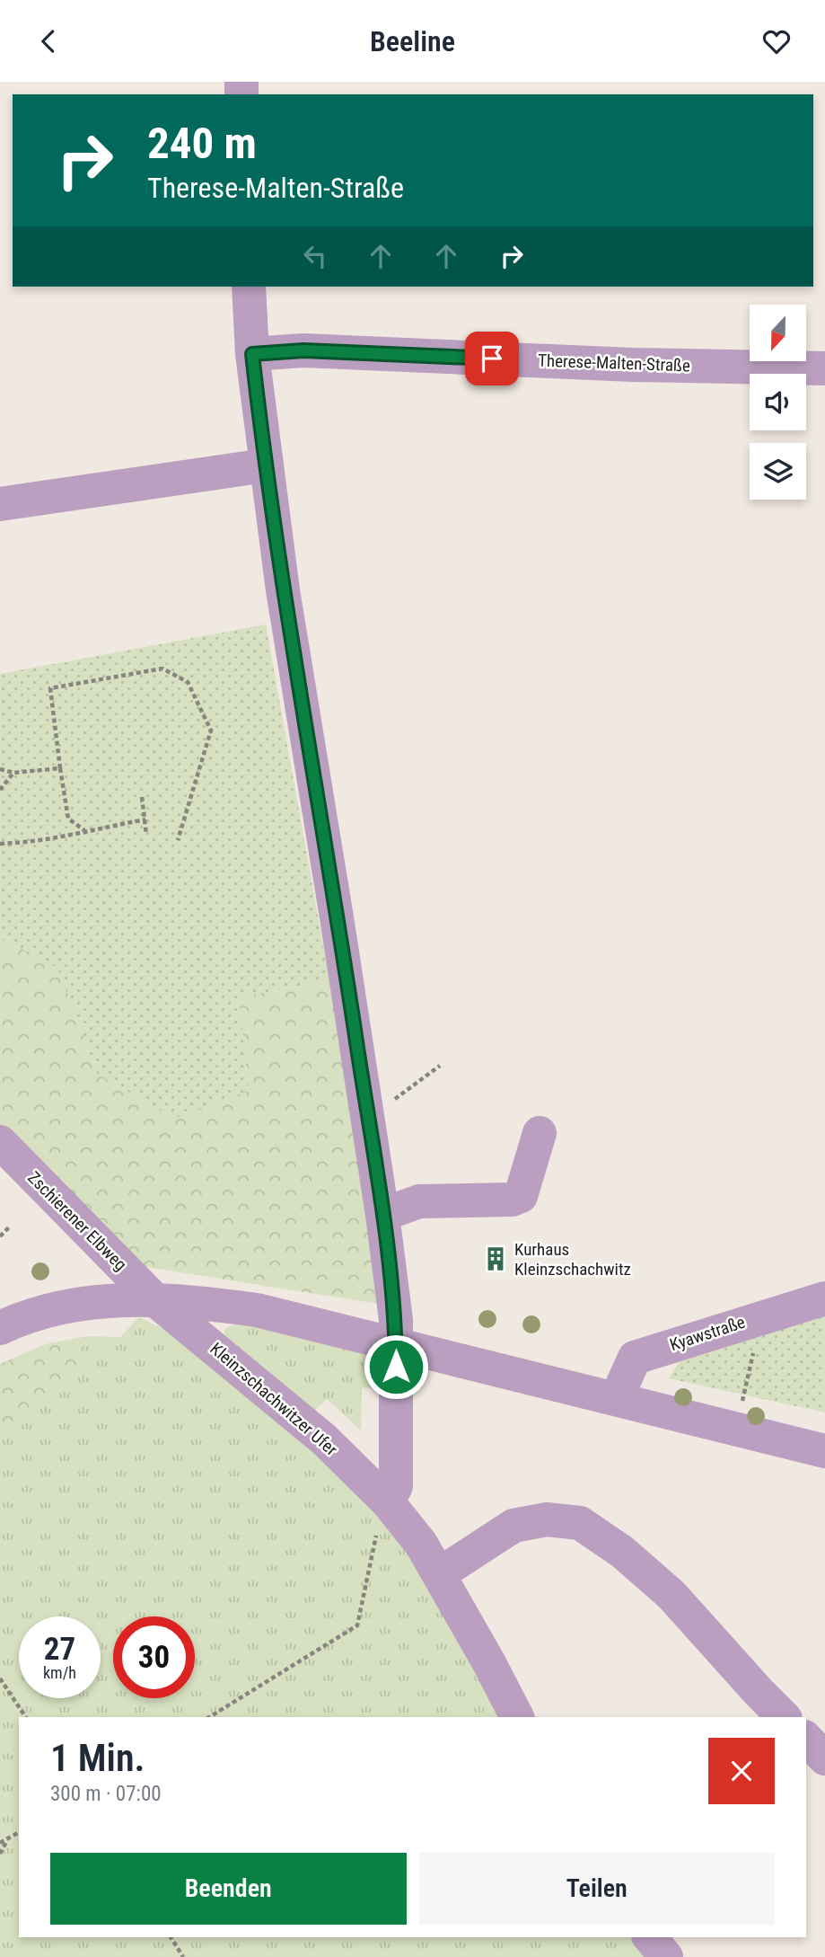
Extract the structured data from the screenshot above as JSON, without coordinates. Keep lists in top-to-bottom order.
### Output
{
  "streets": {
    "street": [
      "Therese-Malten-Straße",
      "Zschierener Elbweg",
      "Kyawstraße",
      "Kleinzschachwitzer Ufer"
    ]
  },
  "crossings": [
    ["Zschierener Elbweg", "Kleinzschachwitzer Ufer"]
  ],
  "places": {
    "building": ["Kurhaus Kleinzschachwitz"]
  },
  "north": "bottom",
  "page": {
    "header": "Beeline",
    "turn": ["240 m", "Therese-Malten-Straße"],
    "speed": "27 km/h",
    "limit": "30",
    "heading": ["1 Min.", "300 m · 07:00"],
    "buttons": ["Beenden", "Teilen"]
  }
}
